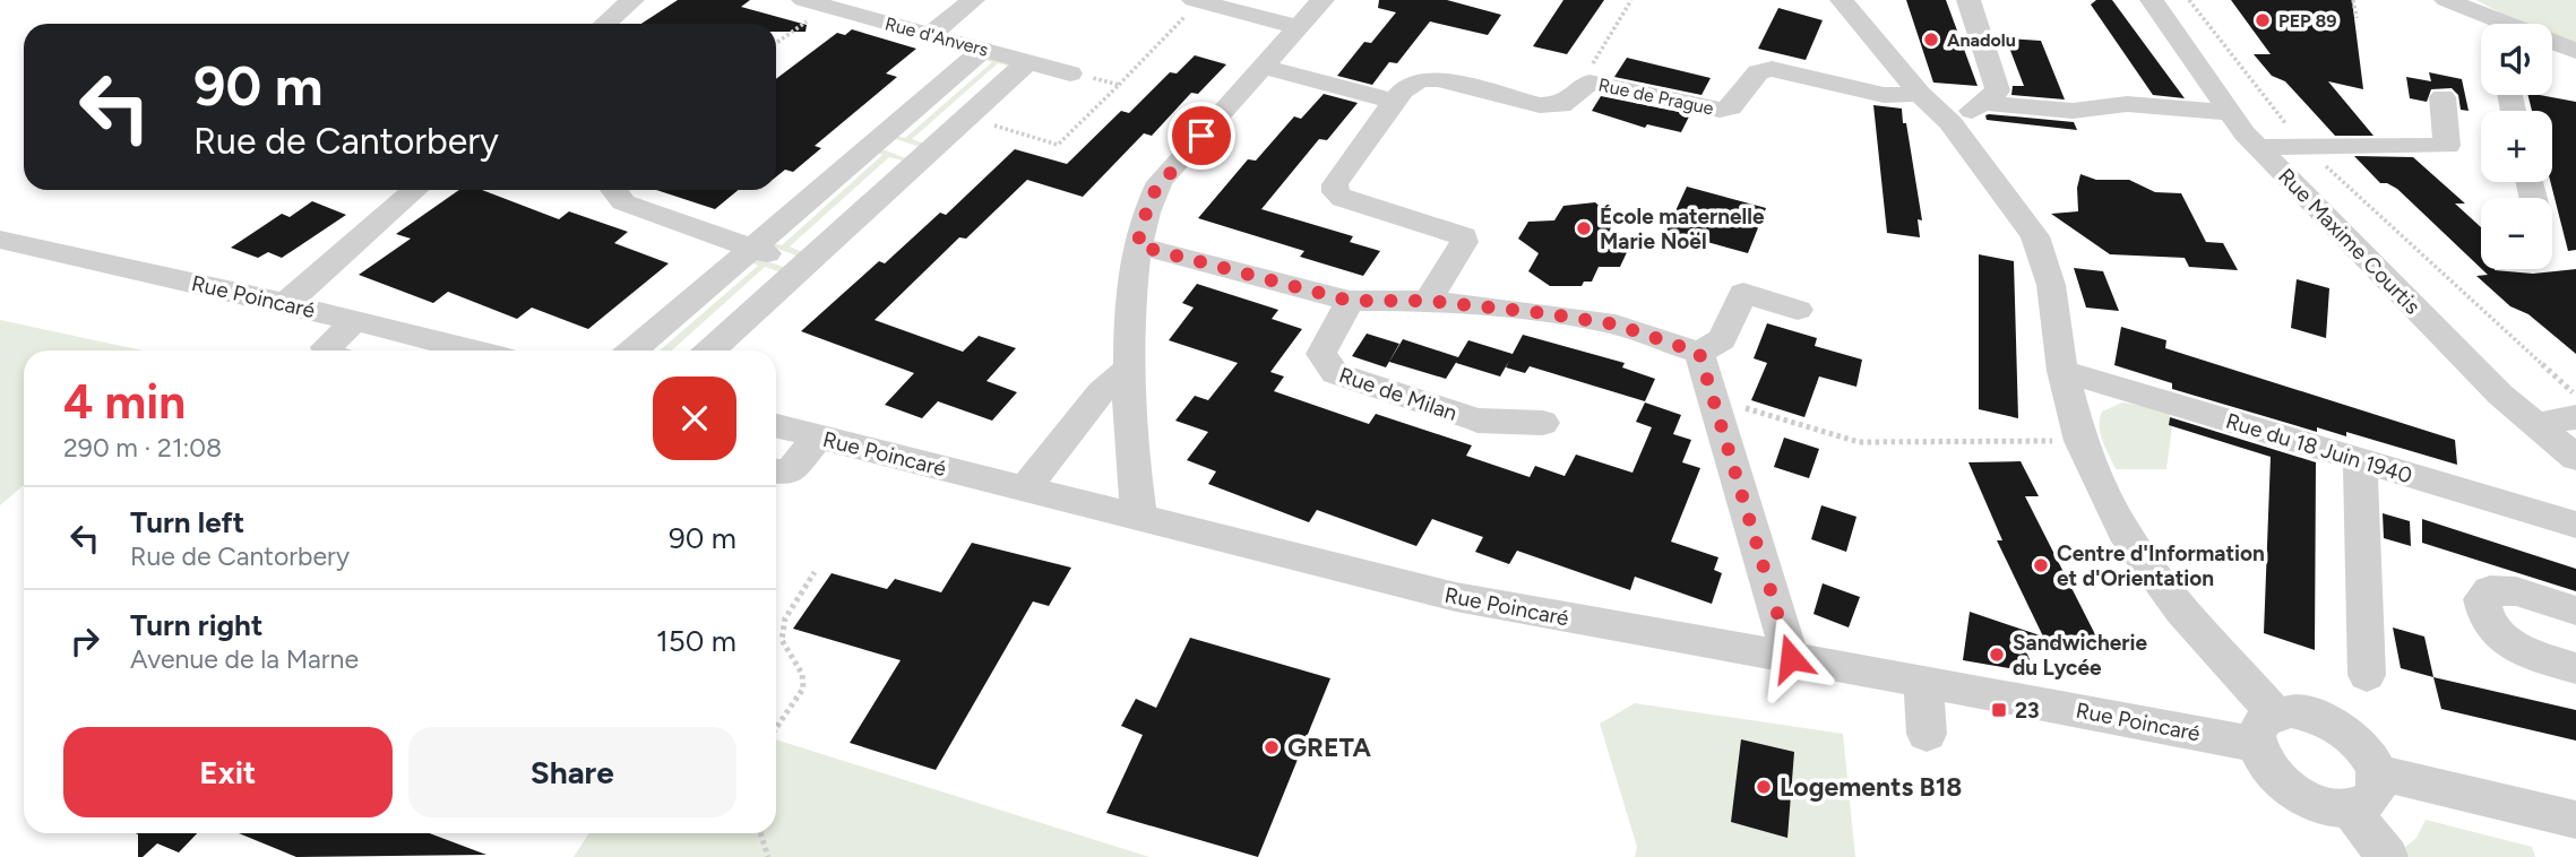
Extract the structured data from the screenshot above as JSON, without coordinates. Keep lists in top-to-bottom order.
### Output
{
  "streets": {
    "street": [
      "Rue d'Anvers",
      "Rue de Prague",
      "Rue Maxime Courtis",
      "Rue Poincaré",
      "Rue de Milan",
      "Rue du 18 Juin 1940"
    ]
  },
  "places": {
    "other": [
      "PEP 89",
      "Anadolu",
      "École maternelle Marie Noël",
      "Centre d'Information et d'Orientation",
      "Sandwicherie du Lycée",
      "GRETA",
      "Logements B18"
    ],
    "transit": ["23"]
  },
  "page": {
    "map_buttons": ["+", "−"],
    "turn": ["90 m", "Rue de Cantorbery"],
    "heading": ["4 min", "290 m · 21:08"],
    "list": [
      {
        "name": "Turn left",
        "note": "Rue de Cantorbery",
        "value": "90 m"
      },
      {
        "name": "Turn right",
        "note": "Avenue de la Marne",
        "value": "150 m"
      }
    ],
    "buttons": ["Exit", "Share"]
  }
}
